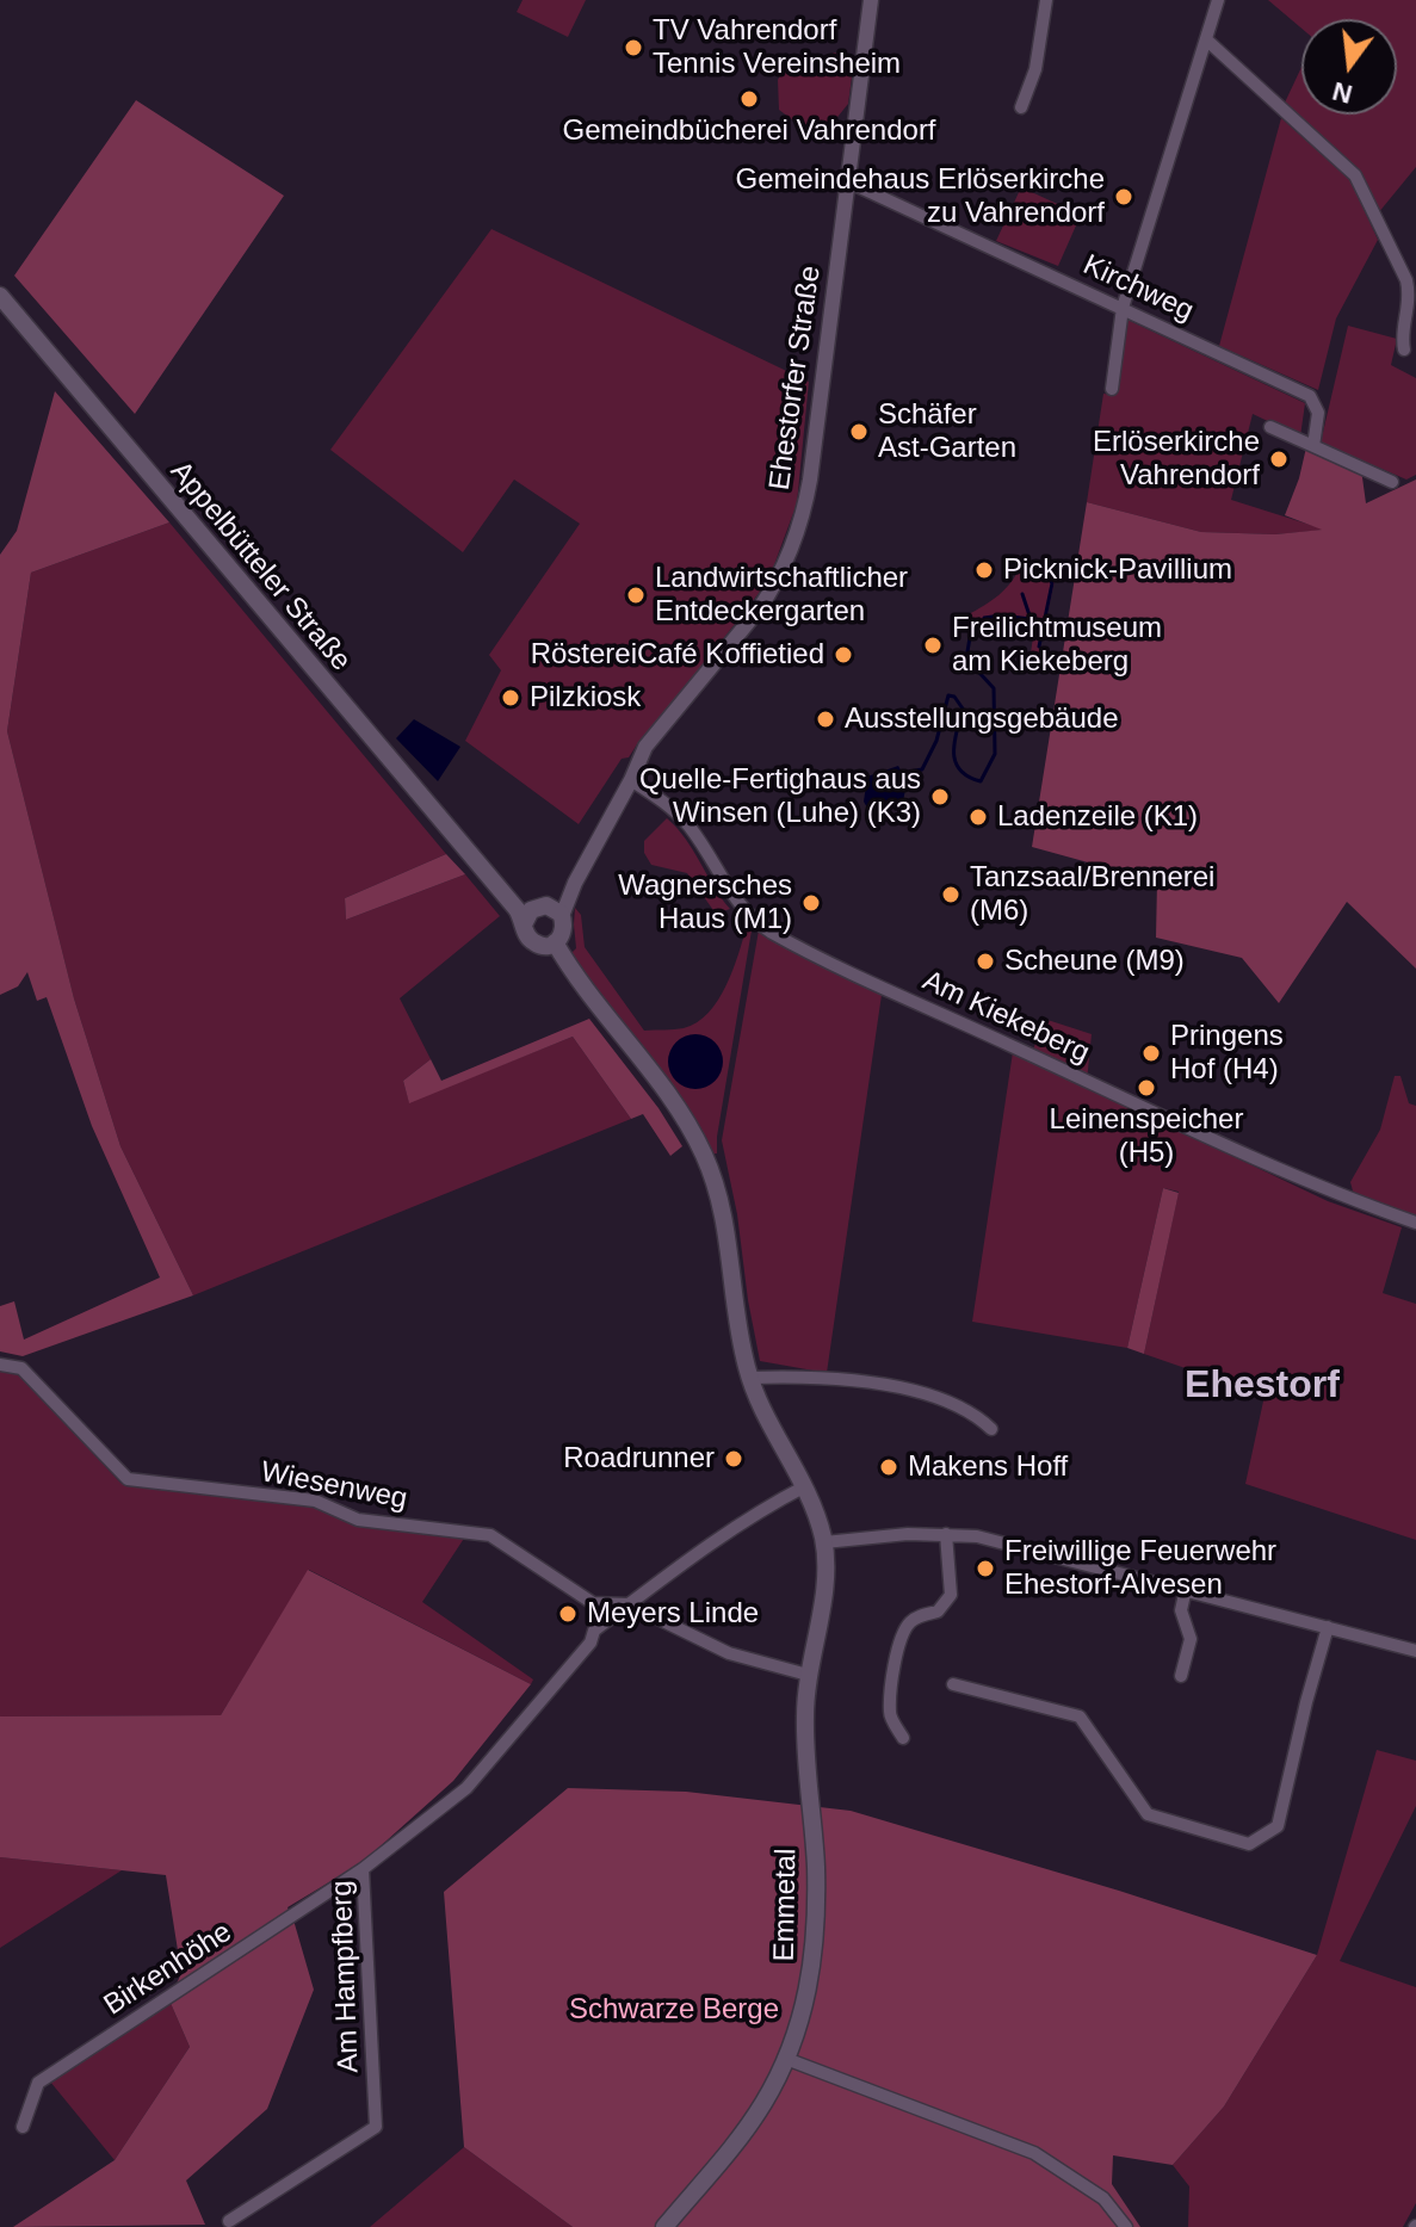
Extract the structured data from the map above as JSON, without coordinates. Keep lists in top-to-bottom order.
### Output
{
  "streets": {
    "main road": ["Appelbütteler Straße", "Emmetal"],
    "street": [
      "Kirchweg",
      "Ehestorfer Straße",
      "Am Kiekeberg",
      "Wiesenweg",
      "Birkenhöhe",
      "Am Hampfberg"
    ]
  },
  "crossings": [
    ["Kirchweg", "Ehestorfer Straße"],
    ["Ehestorfer Straße", "Appelbütteler Straße"],
    ["Ehestorfer Straße", "Am Kiekeberg"],
    ["Wiesenweg", "Emmetal"],
    ["Wiesenweg", "Am Hampfberg"],
    ["Birkenhöhe", "Am Hampfberg"]
  ],
  "districts": ["Ehestorf"],
  "parks": ["Schwarze Berge"],
  "places": [
    "TV Vahrendorf Tennis Vereinsheim",
    "Gemeindbücherei Vahrendorf",
    "Gemeindehaus Erlöserkirche zu Vahrendorf",
    "Schäfer Ast-Garten",
    "Erlöserkirche Vahrendorf",
    "Picknick-Pavillium",
    "Landwirtschaftlicher Entdeckergarten",
    "Freilichtmuseum am Kiekeberg",
    "RöstereiCafé Koffietied",
    "Pilzkiosk",
    "Ausstellungsgebäude",
    "Quelle-Fertighaus aus Winsen (Luhe) (K3)",
    "Ladenzeile (K1)",
    "Tanzsaal/Brennerei (M6)",
    "Wagnersches Haus (M1)",
    "Scheune (M9)",
    "Pringens Hof (H4)",
    "Leinenspeicher (H5)",
    "Roadrunner",
    "Makens Hoff",
    "Freiwillige Feuerwehr Ehestorf-Alvesen",
    "Meyers Linde"
  ],
  "north": "bottom"
}
